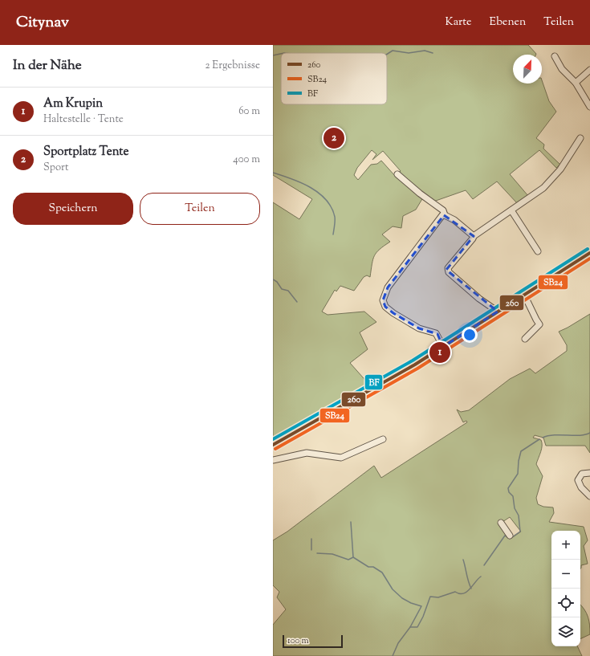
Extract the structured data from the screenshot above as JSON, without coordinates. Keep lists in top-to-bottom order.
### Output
{
  "lines": ["transit line BF", "transit line 260", "transit line SB24"],
  "legend": ["260", "SB24", "BF"],
  "scale_bar": "100 m",
  "north": "top right",
  "page": {
    "header": "Citynav",
    "nav": ["Karte", "Ebenen", "Teilen"],
    "heading": ["In der Nähe", "2 Ergebnisse"],
    "list": [
      {
        "mark": "1",
        "name": "Am Krupin",
        "note": "Haltestelle · Tente",
        "value": "60 m"
      },
      {
        "mark": "2",
        "name": "Sportplatz Tente",
        "note": "Sport",
        "value": "400 m"
      }
    ],
    "pins": ["2", "1"],
    "buttons": ["Speichern", "Teilen"],
    "map_buttons": ["+", "−"],
    "scale": "100 m"
  }
}
